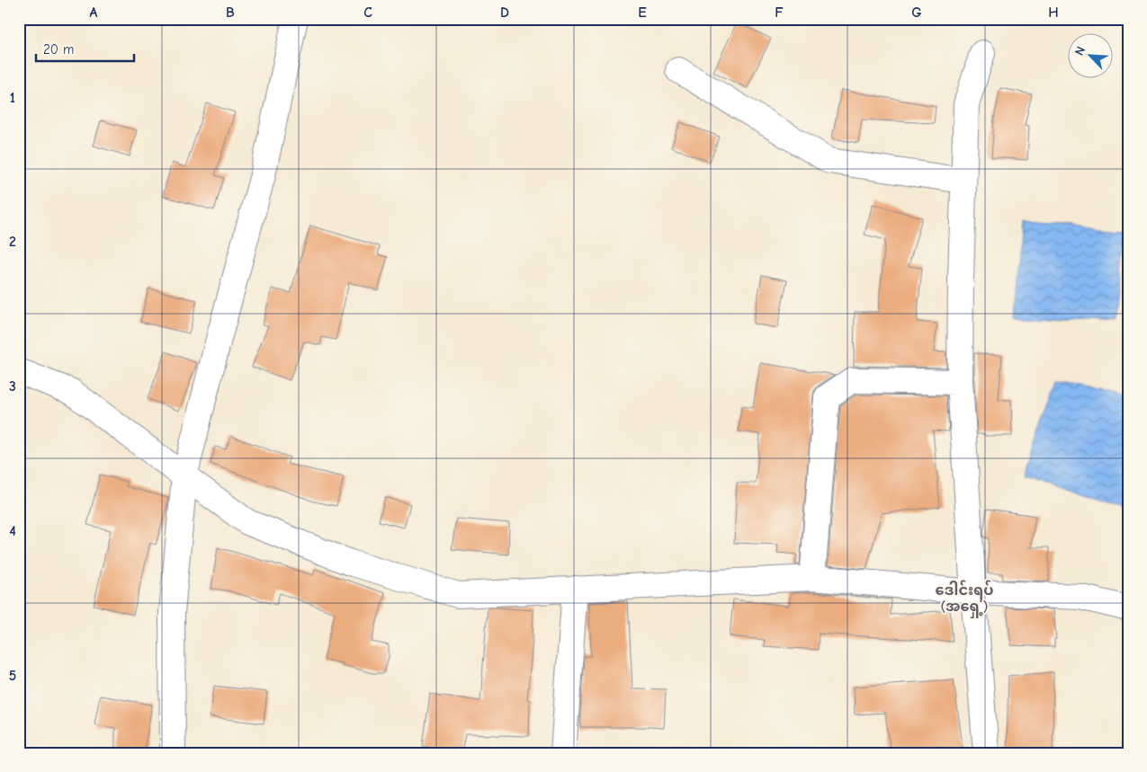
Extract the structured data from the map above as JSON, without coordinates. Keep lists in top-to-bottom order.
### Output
{
  "districts": ["ဒေါင်းရပ် (အရှေ့)"],
  "scale_bar": "20 m",
  "north": "top left",
  "grid": {
    "columns": [
      "A",
      "B",
      "C",
      "D",
      "E",
      "F",
      "G",
      "H"
    ],
    "rows": [
      "1",
      "2",
      "3",
      "4",
      "5"
    ]
  }
}
